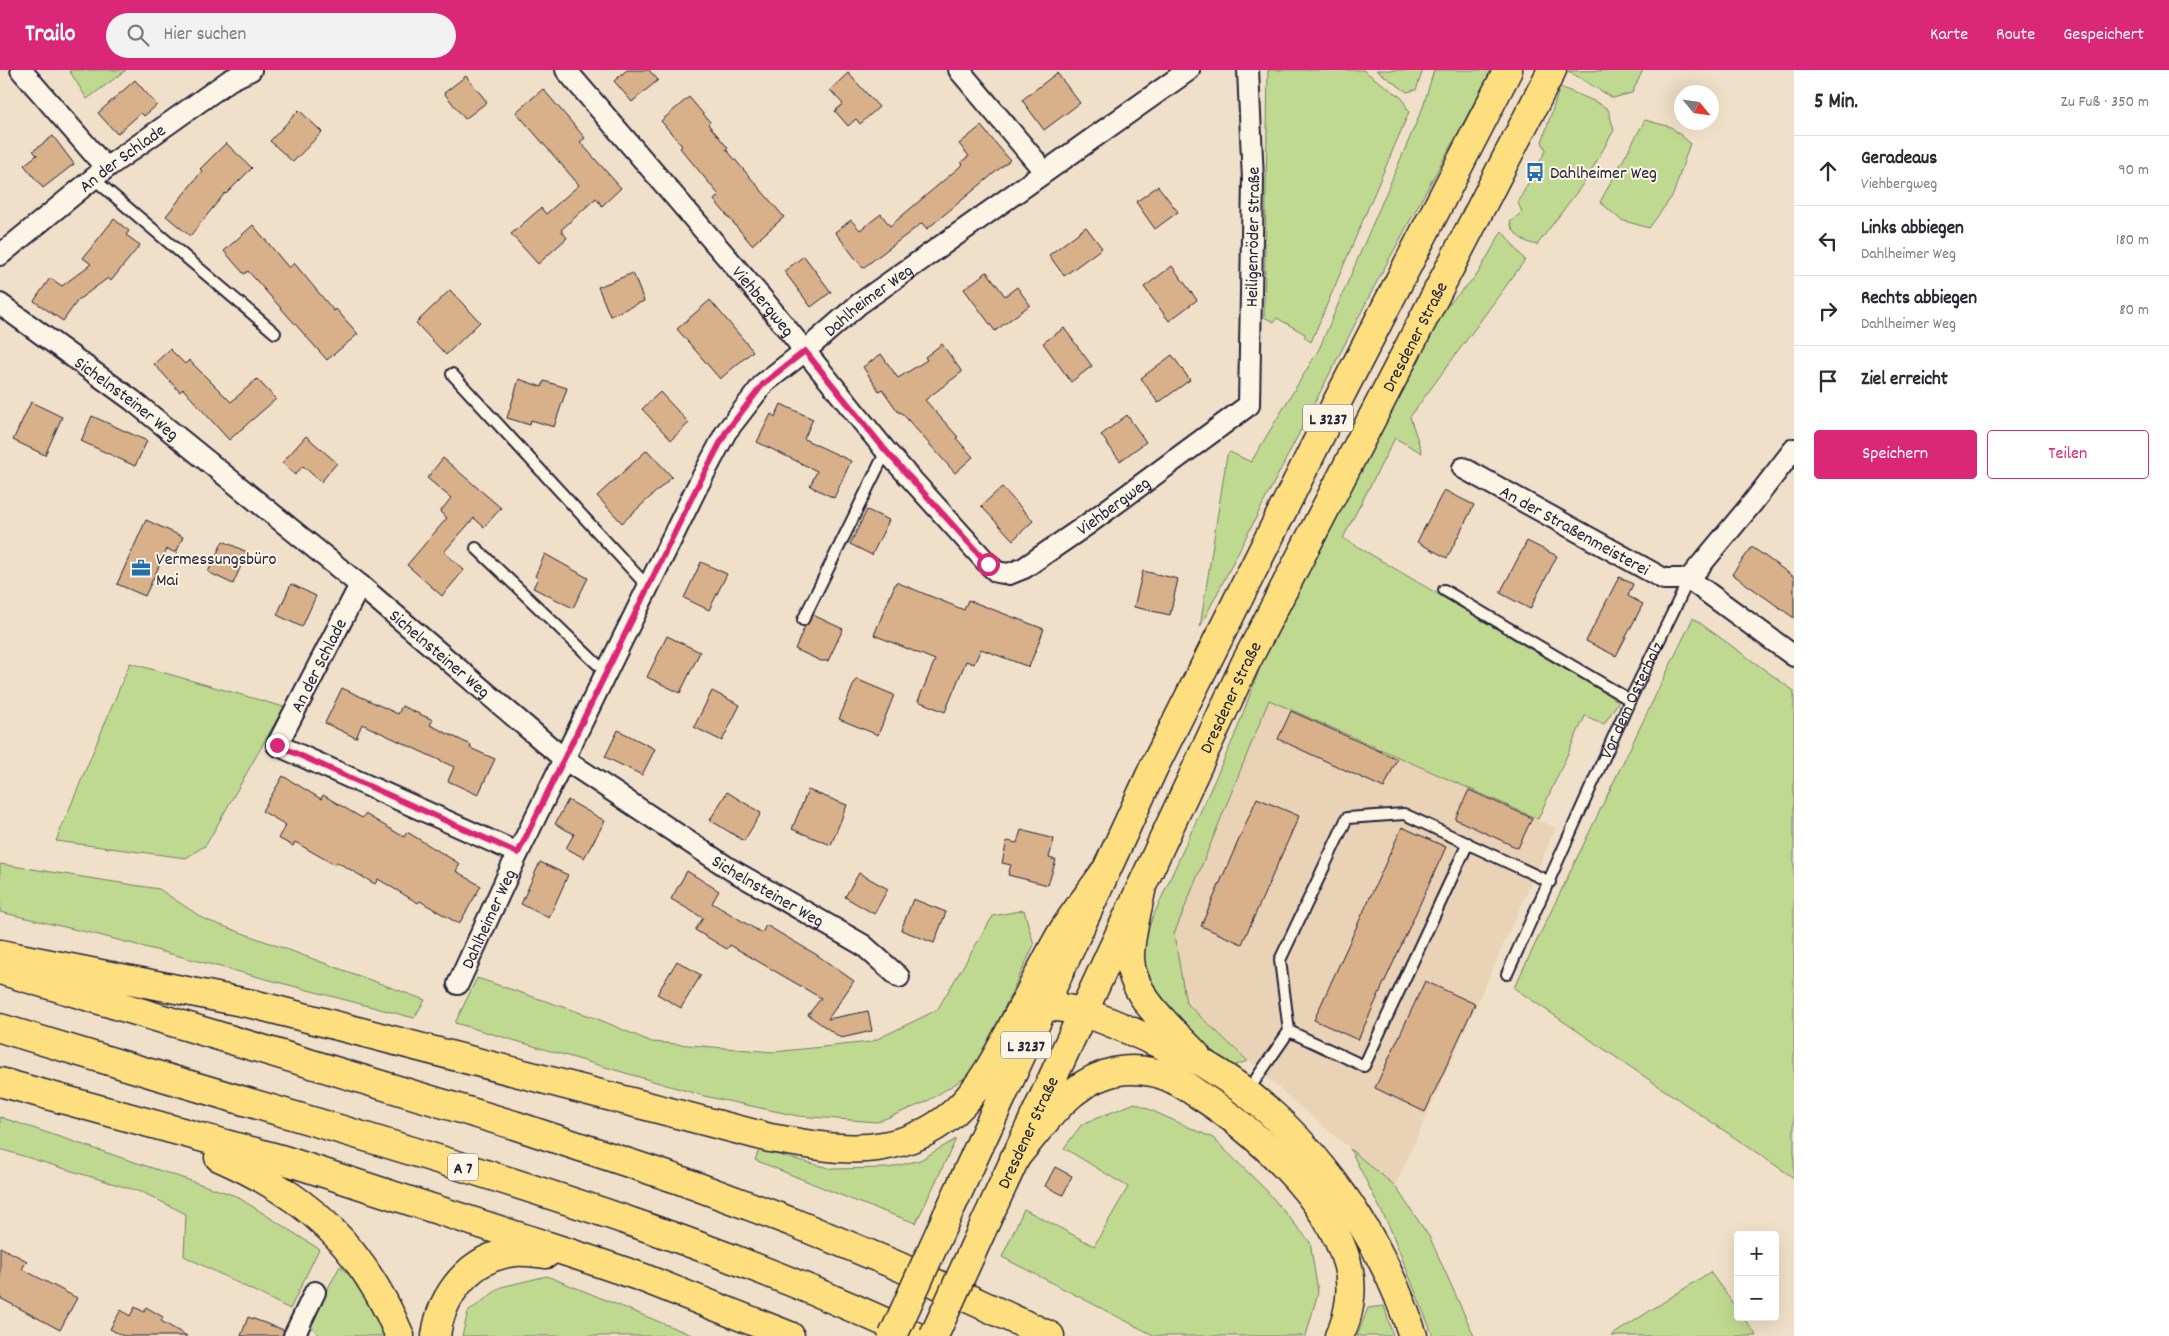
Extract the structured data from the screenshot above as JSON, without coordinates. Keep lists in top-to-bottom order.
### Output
{
  "streets": {
    "main road": ["Dresdener Straße", "L 3237", "A 7"],
    "street": [
      "An der Schlade",
      "Heiligenröder Straße",
      "Dahlheimer Weg",
      "Viehbergweg",
      "Sichelnsteiner Weg",
      "An der Straßenmeisterei",
      "Vor dem Osterholz"
    ]
  },
  "crossings": [
    ["An der Schlade", "Dahlheimer Weg"],
    ["An der Schlade", "Sichelnsteiner Weg"],
    ["Heiligenröder Straße", "Viehbergweg"],
    ["Dahlheimer Weg", "Viehbergweg"],
    ["Dahlheimer Weg", "Sichelnsteiner Weg"],
    ["An der Straßenmeisterei", "Vor dem Osterholz"]
  ],
  "places": {
    "bus stop": ["Dahlheimer Weg"],
    "office": ["Vermessungsbüro Mai"]
  },
  "north": "bottom right",
  "page": {
    "header": "Trailo",
    "search": "Hier suchen",
    "nav": ["Karte", "Route", "Gespeichert"],
    "heading": ["5 Min.", "Zu Fuß · 350 m"],
    "list": [
      ["Geradeaus", "Viehbergweg", "90 m"],
      ["Links abbiegen", "Dahlheimer Weg", "180 m"],
      ["Rechts abbiegen", "Dahlheimer Weg", "80 m"],
      "Ziel erreicht"
    ],
    "buttons": ["Speichern", "Teilen"],
    "map_buttons": ["+", "−"]
  }
}
